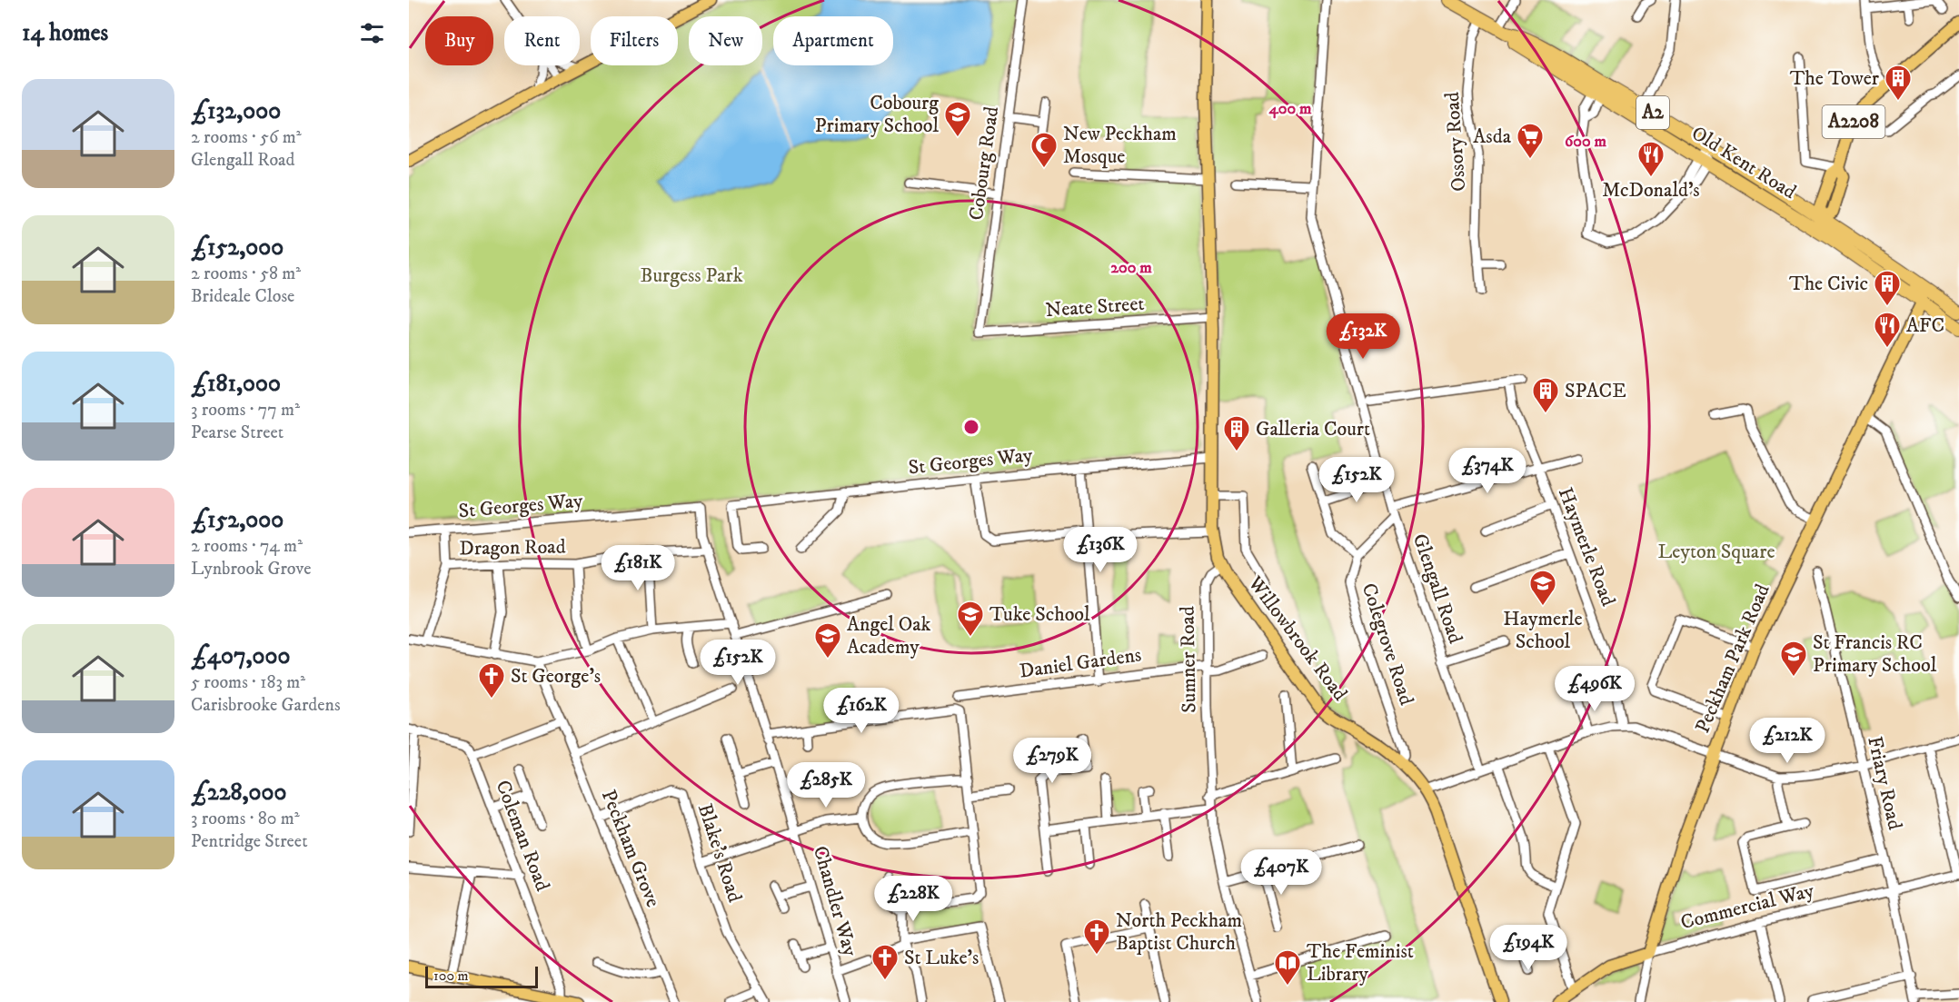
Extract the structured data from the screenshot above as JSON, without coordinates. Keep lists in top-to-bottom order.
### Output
{
  "streets": {
    "highway": ["A2", "Old Kent Road"],
    "main road": [
      "A2208",
      "Willowbrook Road",
      "Peckham Park Road",
      "Commercial Way"
    ],
    "street": [
      "Ossory Road",
      "Cobourg Road",
      "Neate Street",
      "St Georges Way",
      "Haymerle Road",
      "Dragon Road",
      "Glengall Road",
      "Colegrove Road",
      "Sumner Road",
      "Daniel Gardens",
      "Friary Road",
      "Coleman Road",
      "Peckham Grove",
      "Blake's Road",
      "Chandler Way"
    ]
  },
  "crossings": [
    ["A2208", "Old Kent Road"],
    ["Ossory Road", "Old Kent Road"],
    ["Old Kent Road", "Peckham Park Road"],
    ["Cobourg Road", "Neate Street"],
    ["St Georges Way", "Chandler Way"],
    ["Dragon Road", "Chandler Way"],
    ["Glengall Road", "Colegrove Road"],
    ["Willowbrook Road", "Colegrove Road"],
    ["Willowbrook Road", "Sumner Road"],
    ["Peckham Park Road", "Commercial Way"],
    ["Sumner Road", "Daniel Gardens"],
    ["Friary Road", "Commercial Way"],
    ["Peckham Grove", "Blake's Road"]
  ],
  "parks": ["Burgess Park", "Leyton Square"],
  "places": {
    "building": [
      "The Tower",
      "The Civic",
      "SPACE",
      "Galleria Court"
    ],
    "school or university": [
      "Cobourg Primary School",
      "Haymerle School",
      "Tuke School",
      "Angel Oak Academy",
      "St Francis RC Primary School"
    ],
    "supermarket": ["Asda"],
    "mosque": ["New Peckham Mosque"],
    "restaurant": ["McDonald's", "AFC"],
    "church": ["St George's", "North Peckham Baptist Church", "St Luke's"],
    "library": ["The Feminist Library"]
  },
  "scale_bar": "100 m",
  "page": {
    "heading": "14 homes",
    "chip": [
      "Buy",
      "Rent",
      "Filters",
      "New",
      "Apartment"
    ],
    "list": [
      {
        "name": "£132,000",
        "note": "2 rooms · 56 m² · Glengall Road"
      },
      {
        "name": "£152,000",
        "note": "2 rooms · 58 m² · Brideale Close"
      },
      {
        "name": "£181,000",
        "note": "3 rooms · 77 m² · Pearse Street"
      },
      {
        "name": "£152,000",
        "note": "2 rooms · 74 m² · Lynbrook Grove"
      },
      {
        "name": "£407,000",
        "note": "5 rooms · 183 m² · Carisbrooke Gardens"
      },
      {
        "name": "£228,000",
        "note": "3 rooms · 80 m² · Pentridge Street"
      }
    ],
    "price": [
      "£132K",
      "£374K",
      "£152K",
      "£136K",
      "£181K",
      "£152K",
      "£496K",
      "£162K",
      "£212K",
      "£279K",
      "£285K",
      "£407K",
      "£228K",
      "£194K"
    ],
    "scale": "100 m"
  },
  "rings": ["400 m", "600 m", "200 m"]
}
